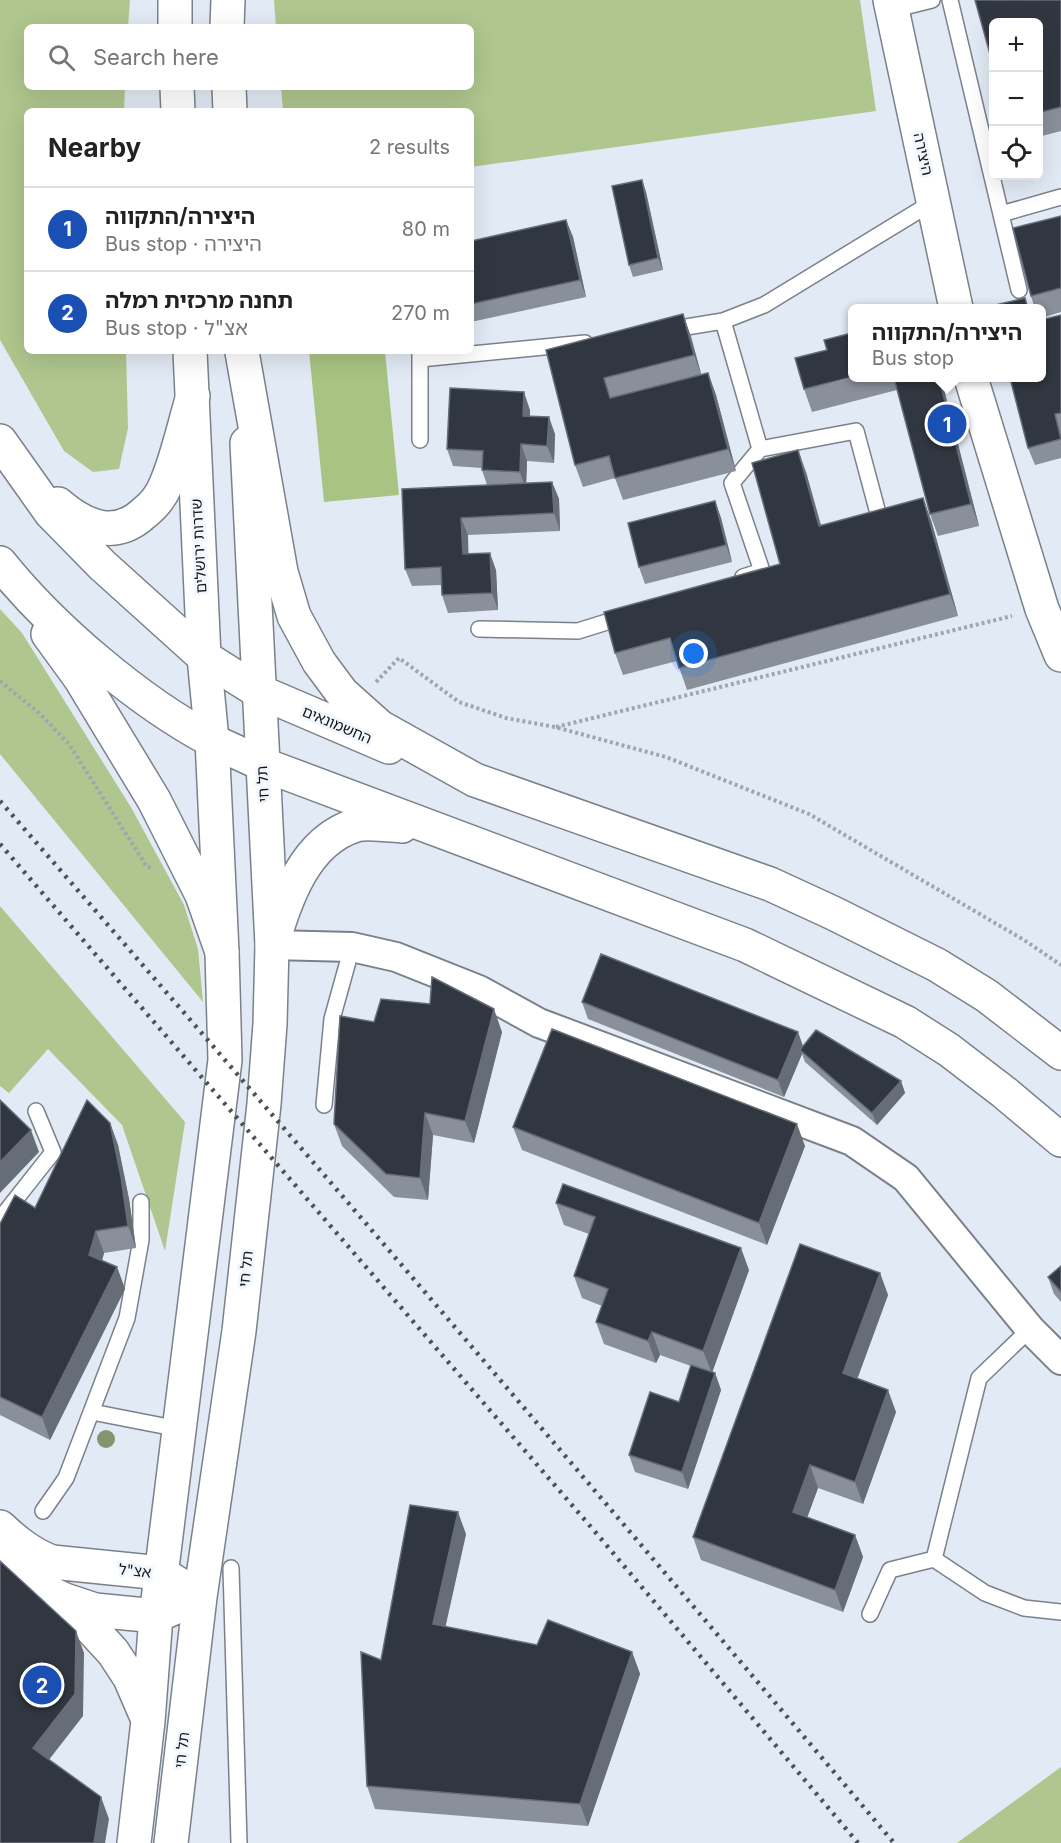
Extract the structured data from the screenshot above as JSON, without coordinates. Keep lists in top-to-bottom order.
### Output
{
  "streets": {
    "main road": [
      "היצירה",
      "שדרות ירושלים",
      "החשמונאים",
      "תל חי",
      "אצ\"ל"
    ]
  },
  "crossings": [
    ["שדרות ירושלים", "החשמונאים"],
    ["החשמונאים", "תל חי"],
    ["תל חי", "אצ\"ל"]
  ],
  "page": {
    "map_buttons": ["+", "−"],
    "search": "Search here",
    "heading": ["Nearby", "2 results"],
    "list": [
      {
        "mark": "1",
        "name": "היצירה/התקווה",
        "note": "Bus stop · היצירה",
        "value": "80 m"
      },
      {
        "mark": "2",
        "name": "תחנה מרכזית רמלה",
        "note": "Bus stop · אצ\"ל",
        "value": "270 m"
      }
    ],
    "popup": ["היצירה/התקווה", "Bus stop"],
    "pins": ["1", "2"]
  }
}
